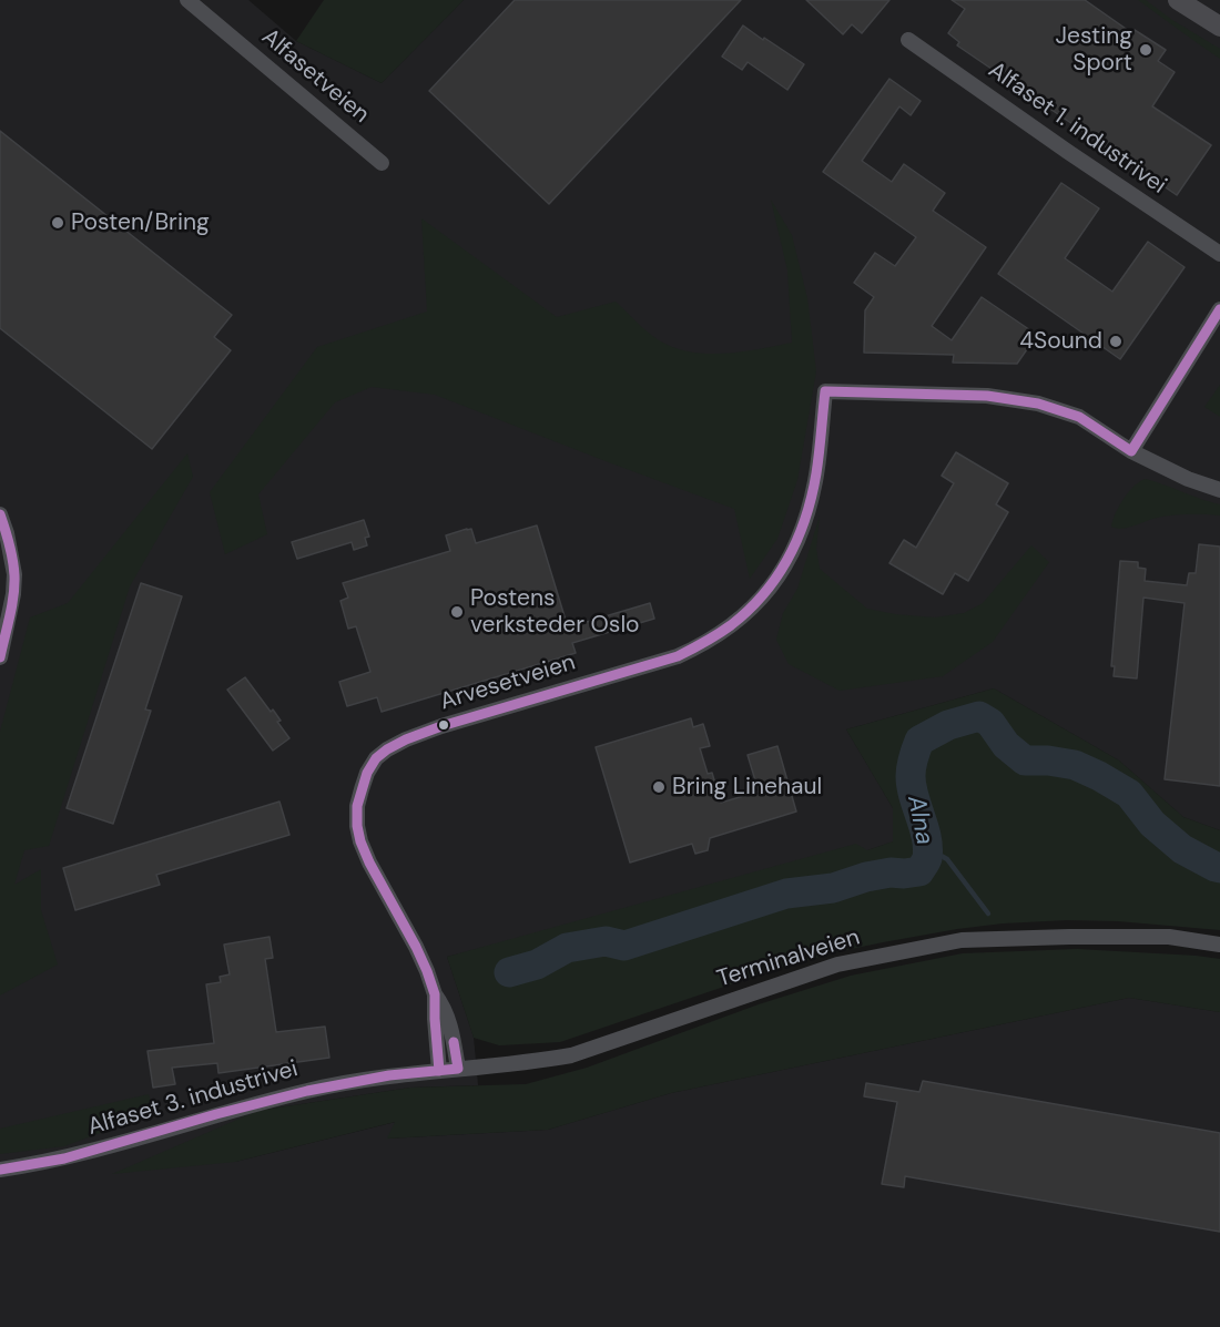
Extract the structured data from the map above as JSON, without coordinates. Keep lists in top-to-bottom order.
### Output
{
  "streets": {
    "street": [
      "Alfasetveien",
      "Alfaset 1. industrivei",
      "Arvesetveien",
      "Terminalveien",
      "Alfaset 3. industrivei"
    ]
  },
  "crossings": [
    ["Terminalveien", "Alfaset 3. industrivei"]
  ],
  "water": ["Alna"],
  "places": [
    "Jesting Sport",
    "Posten/Bring",
    "4Sound",
    "Postens verksteder Oslo",
    "Bring Linehaul"
  ]
}
